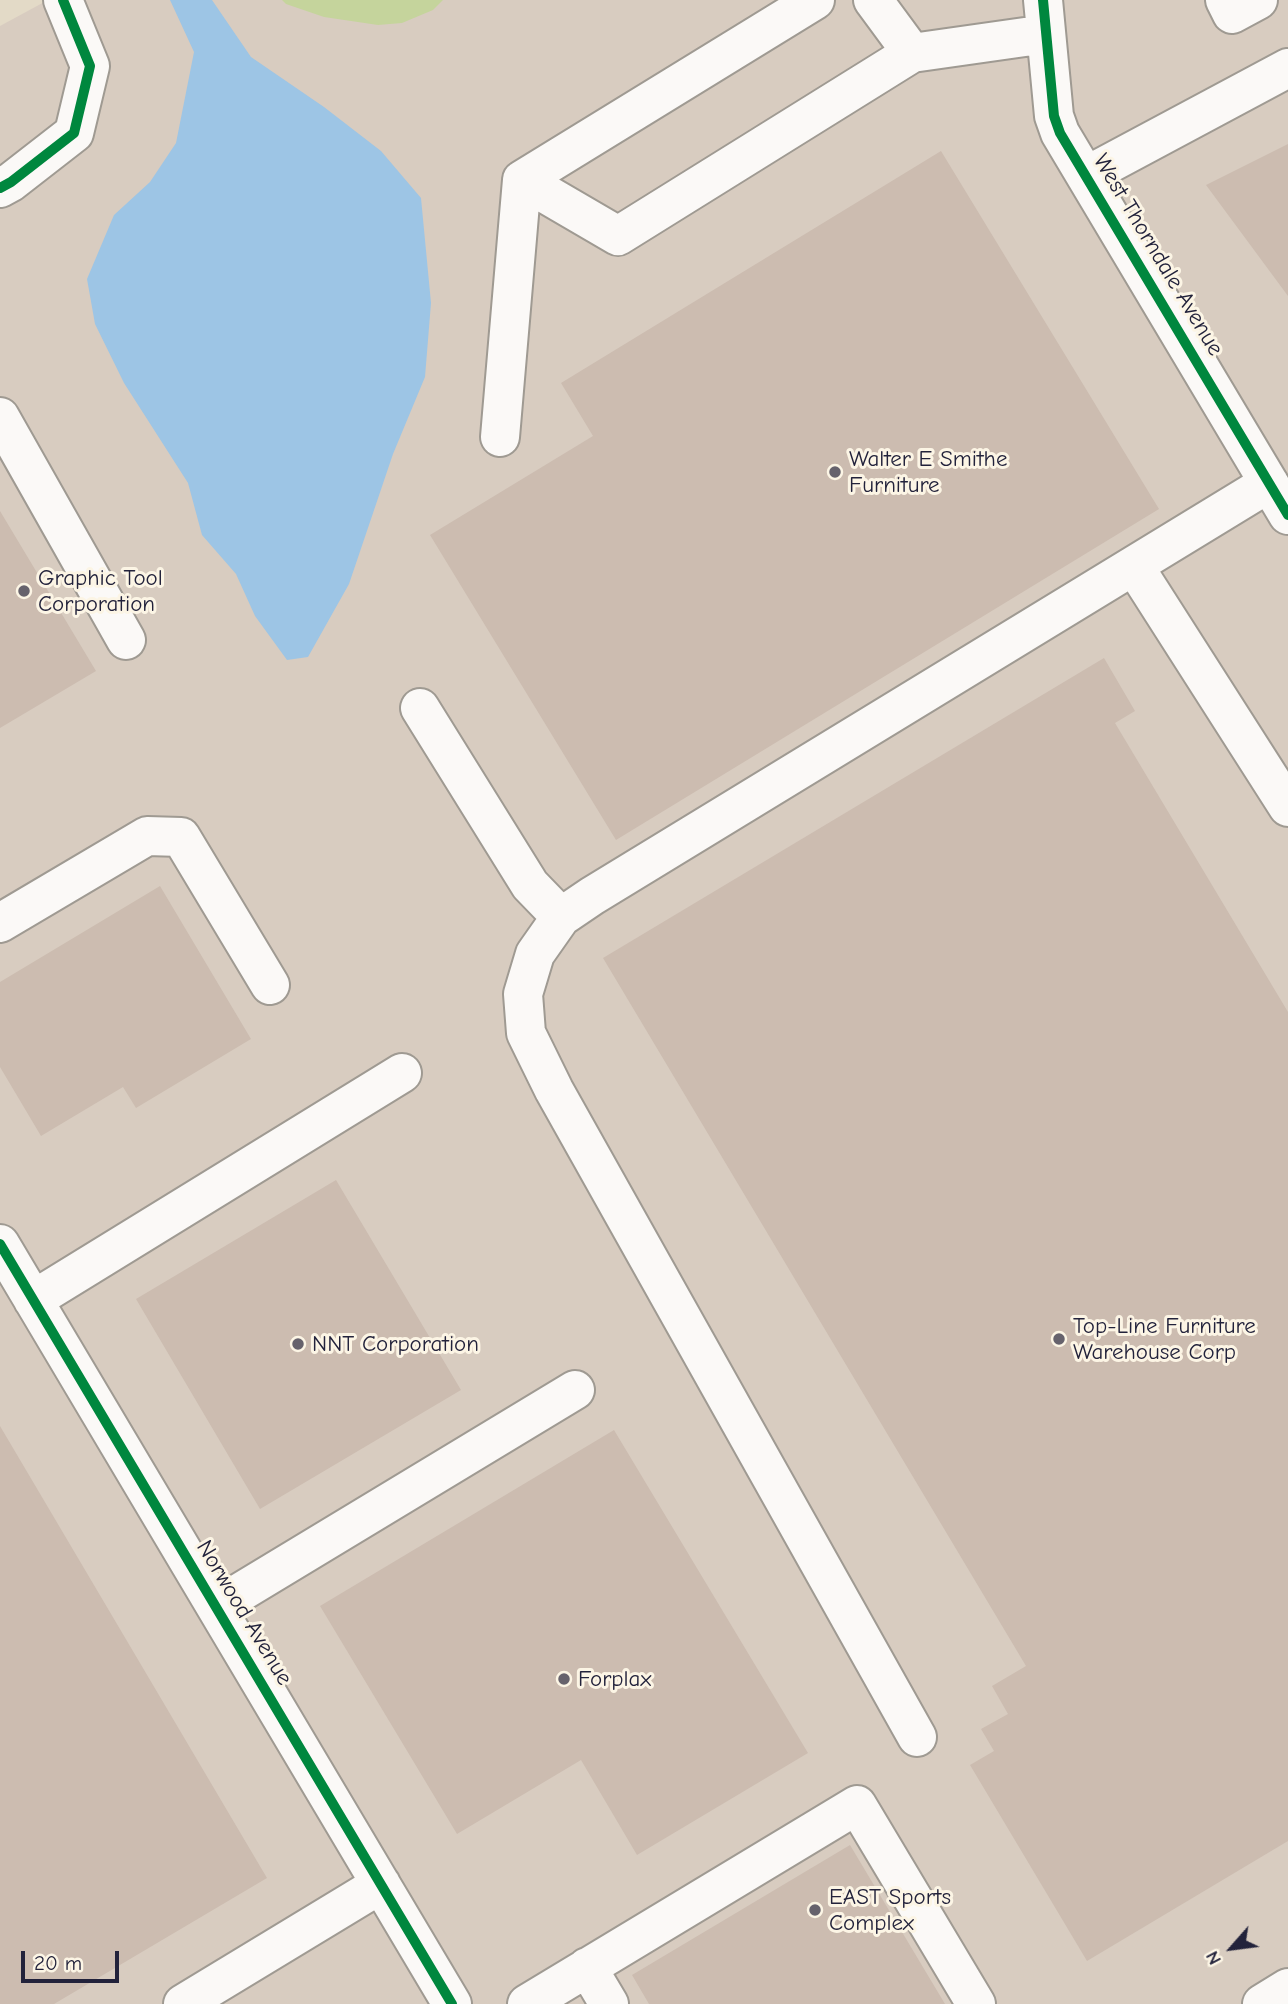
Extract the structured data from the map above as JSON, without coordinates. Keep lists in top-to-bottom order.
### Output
{
  "streets": {
    "street": ["West Thorndale Avenue", "Norwood Avenue"]
  },
  "places": [
    "Walter E Smithe Furniture",
    "Graphic Tool Corporation",
    "Top-Line Furniture Warehouse Corp",
    "NNT Corporation",
    "Forplax",
    "EAST Sports Complex"
  ],
  "scale_bar": "20 m",
  "north": "bottom left"
}
